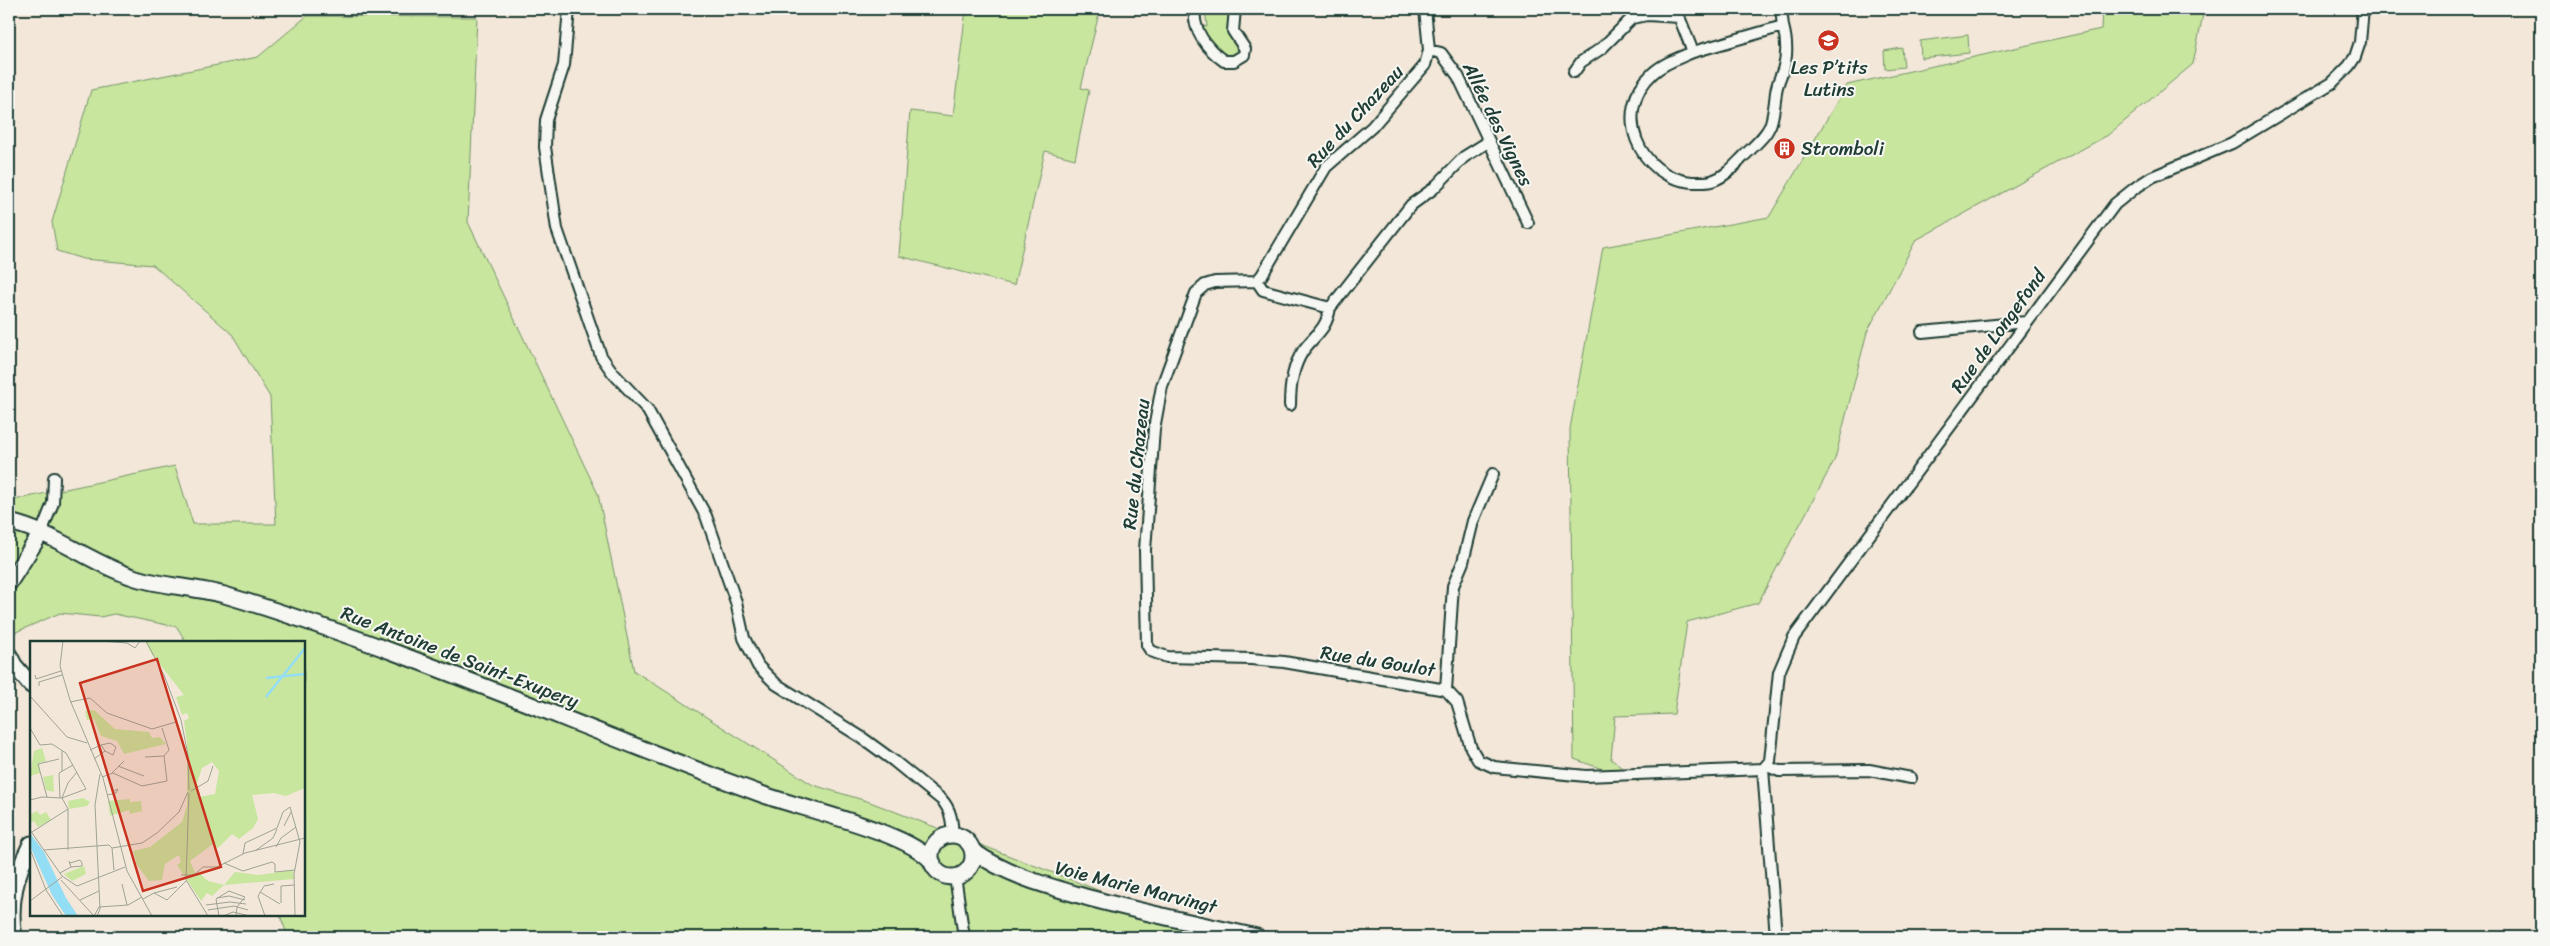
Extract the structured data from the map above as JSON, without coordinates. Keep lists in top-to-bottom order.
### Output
{
  "streets": {
    "main road": ["Rue Antoine de Saint-Exupery", "Voie Marie Marvingt"],
    "street": [
      "Rue du Chazeau",
      "Allée des Vignes",
      "Rue de Longefond",
      "Rue du Goulot"
    ]
  },
  "crossings": [
    ["Rue du Chazeau", "Allée des Vignes"],
    ["Rue du Chazeau", "Rue du Goulot"],
    ["Rue de Longefond", "Rue du Goulot"],
    ["Rue Antoine de Saint-Exupery", "Voie Marie Marvingt"]
  ],
  "places": {
    "school or university": ["Les P’tits Lutins"],
    "building": ["Stromboli"]
  }
}
